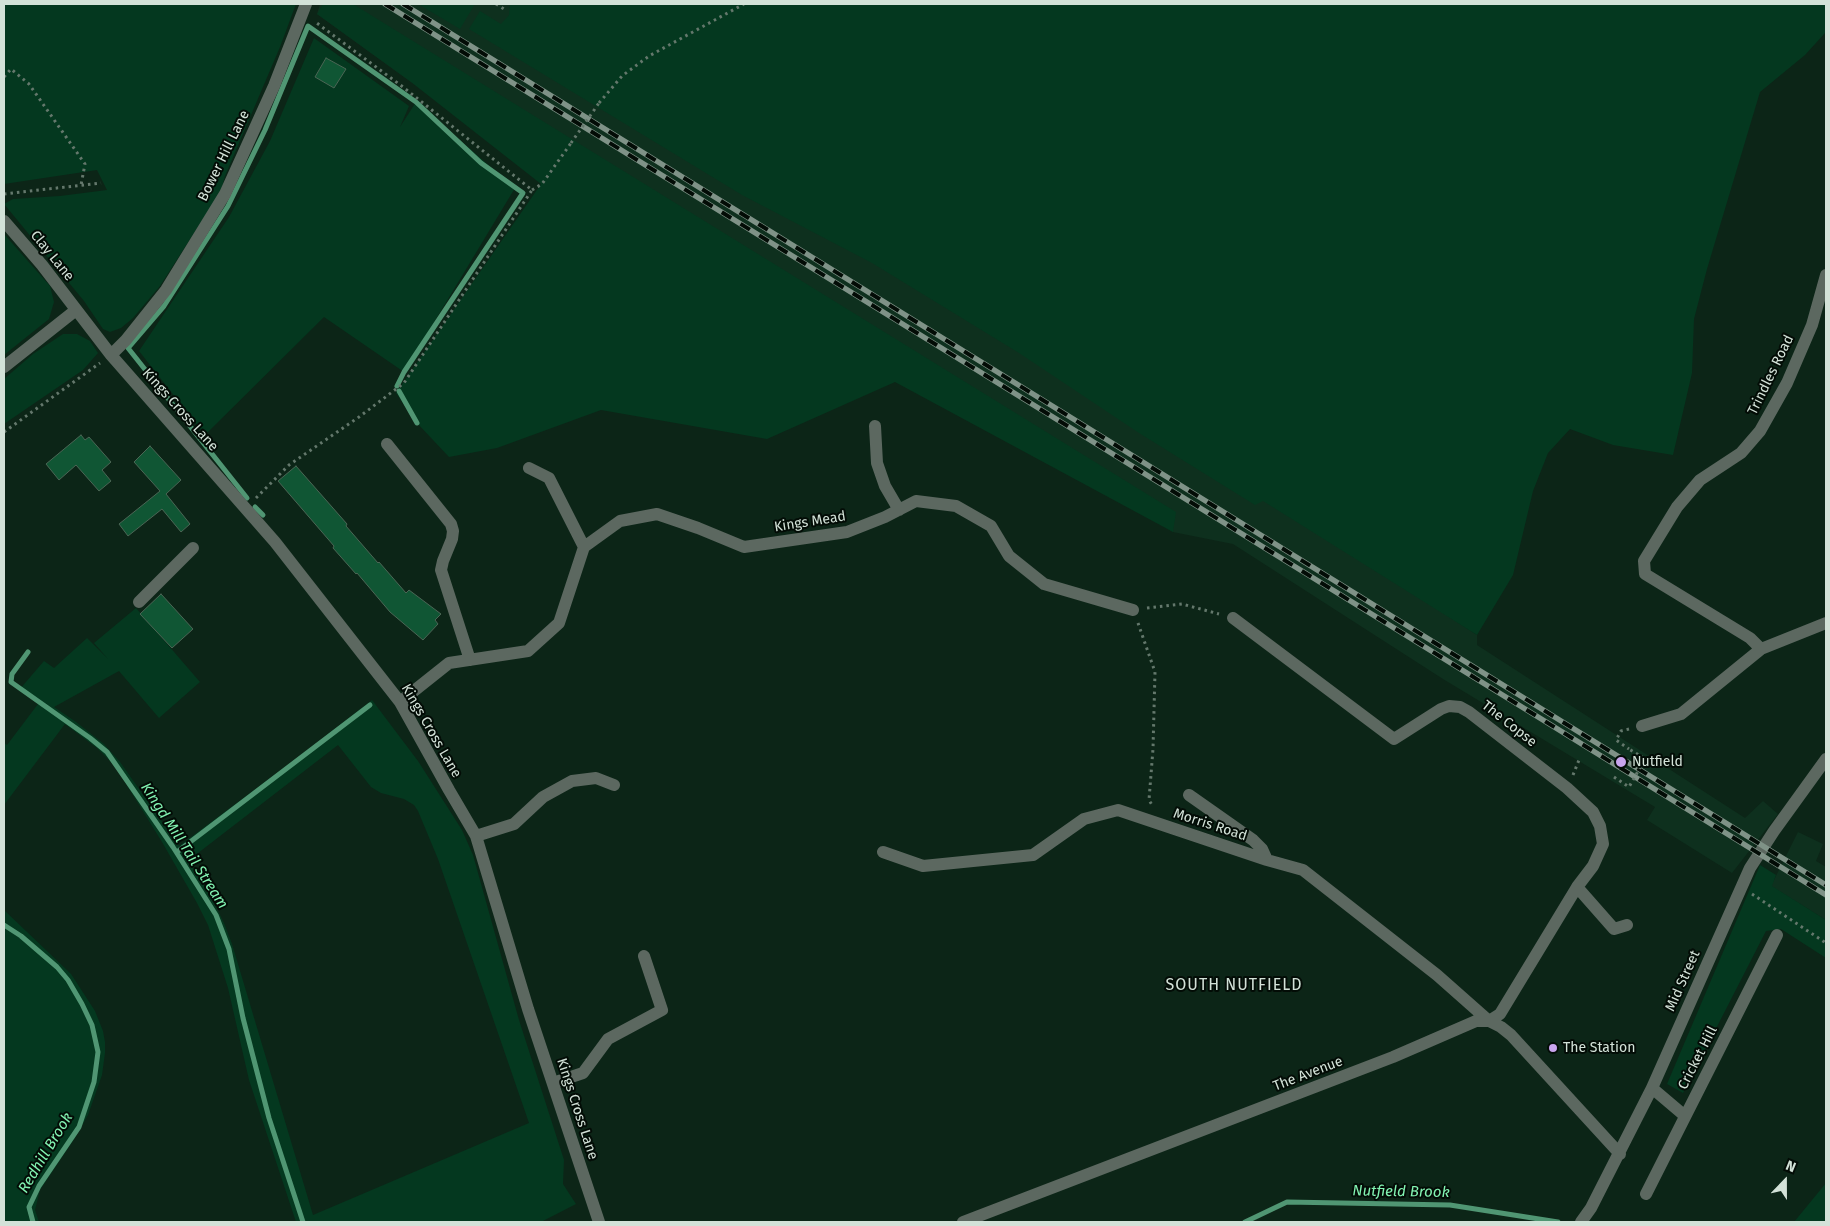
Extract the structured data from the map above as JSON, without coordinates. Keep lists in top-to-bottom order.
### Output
{
  "streets": {
    "street": [
      "Bower Hill Lane",
      "Clay Lane",
      "Trindles Road",
      "Kings Cross Lane",
      "Kings Mead",
      "The Copse",
      "Morris Road",
      "Mid Street",
      "Cricket Hill",
      "The Avenue"
    ]
  },
  "crossings": [
    ["Bower Hill Lane", "Kings Cross Lane"],
    ["Clay Lane", "Kings Cross Lane"],
    ["Morris Road", "The Avenue"]
  ],
  "districts": ["SOUTH NUTFIELD"],
  "water": ["Kingd Mill Tail Stream", "Redhill Brook", "Nutfield Brook"],
  "places": ["Nutfield", "The Station"],
  "north": "top"
}
